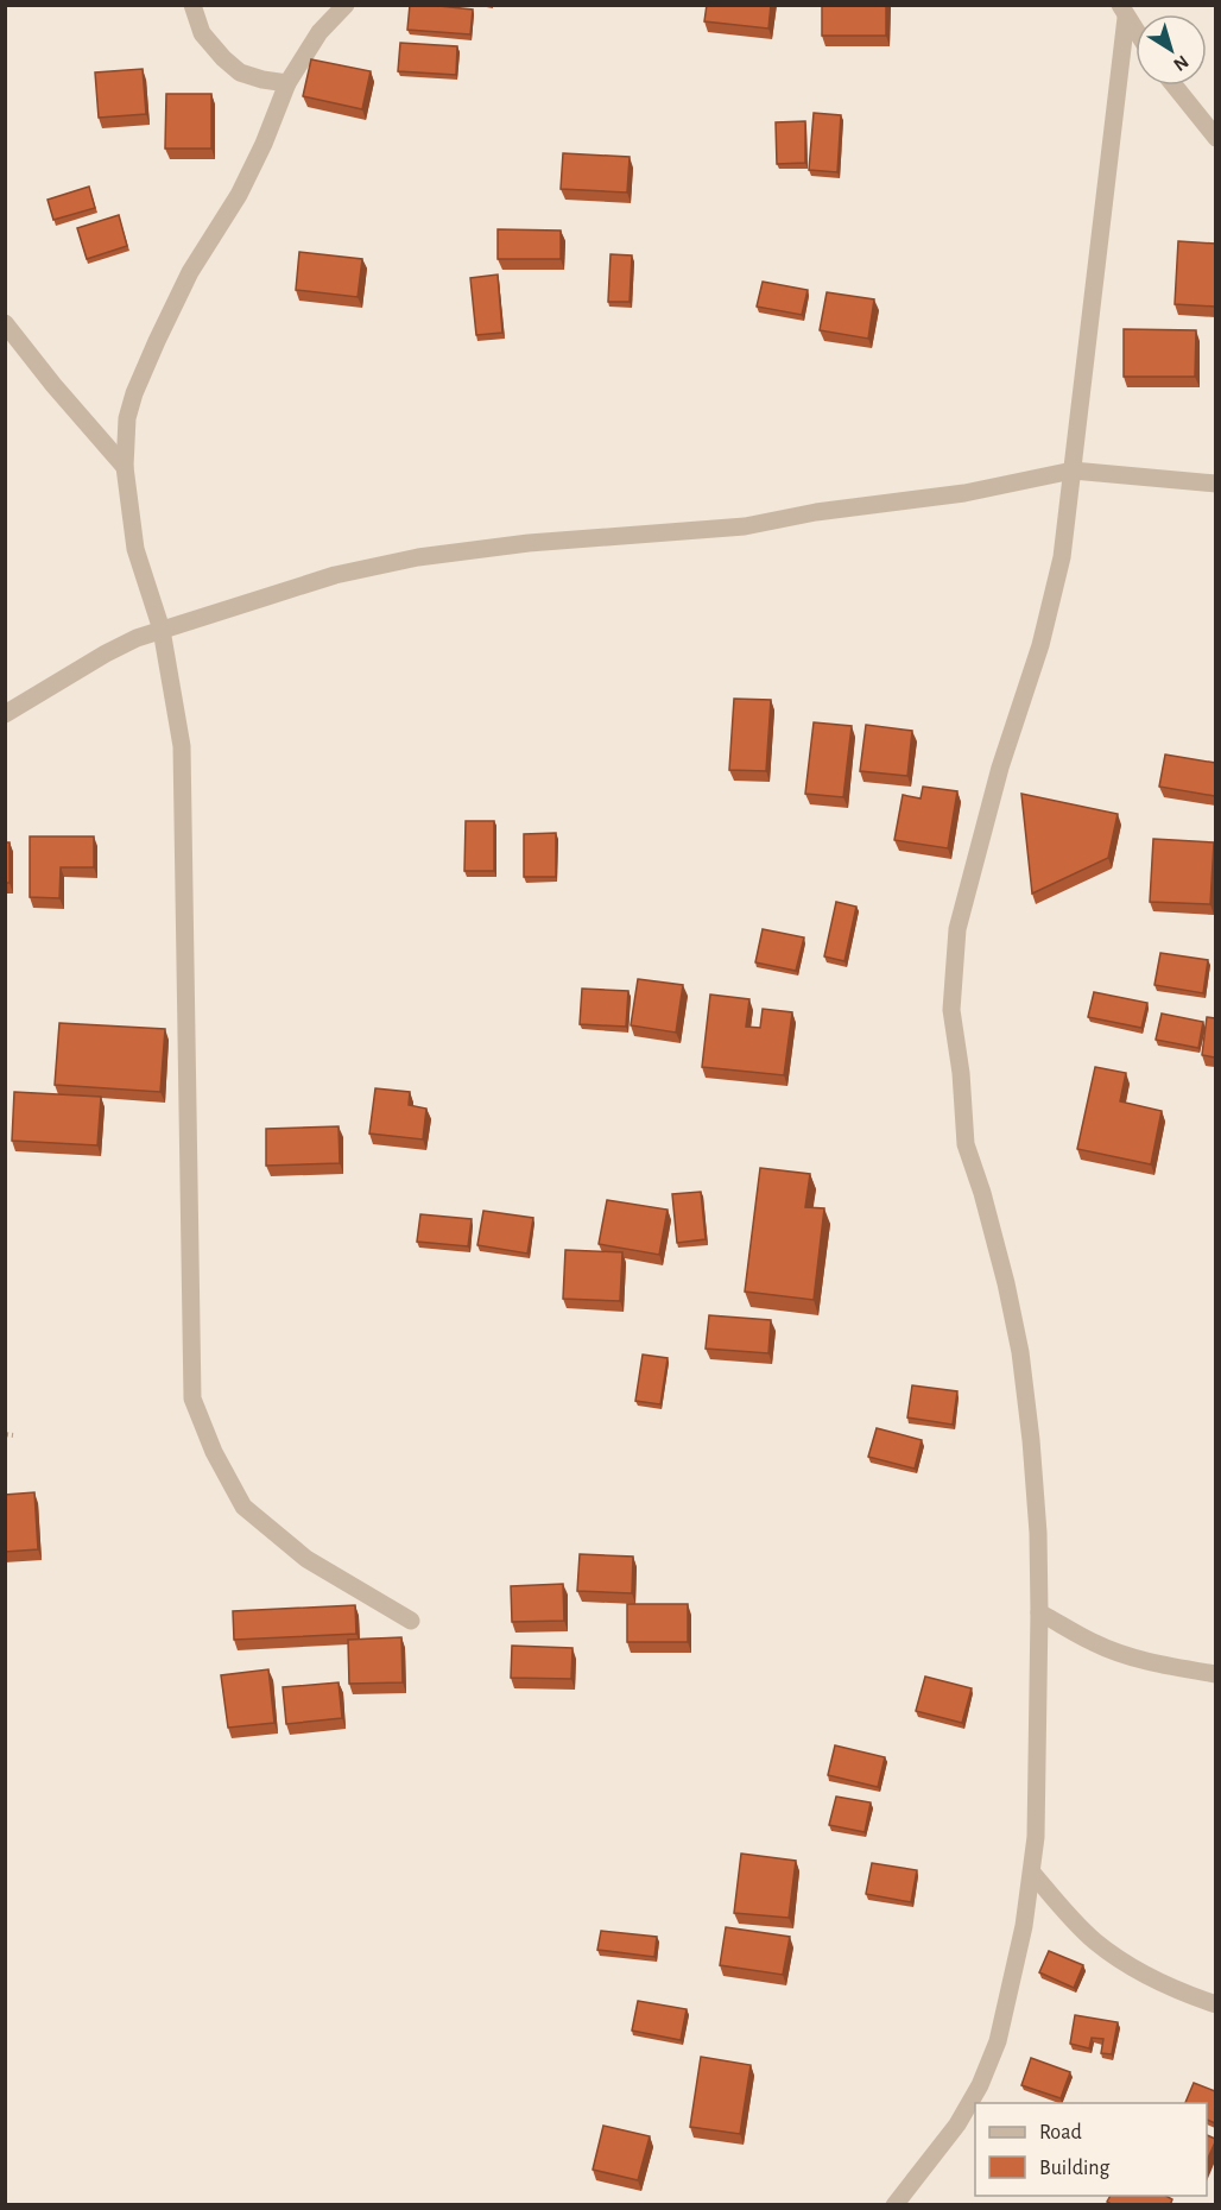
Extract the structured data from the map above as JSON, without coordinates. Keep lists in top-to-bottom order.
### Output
{
  "legend": ["Road", "Building"],
  "north": "bottom right"
}
